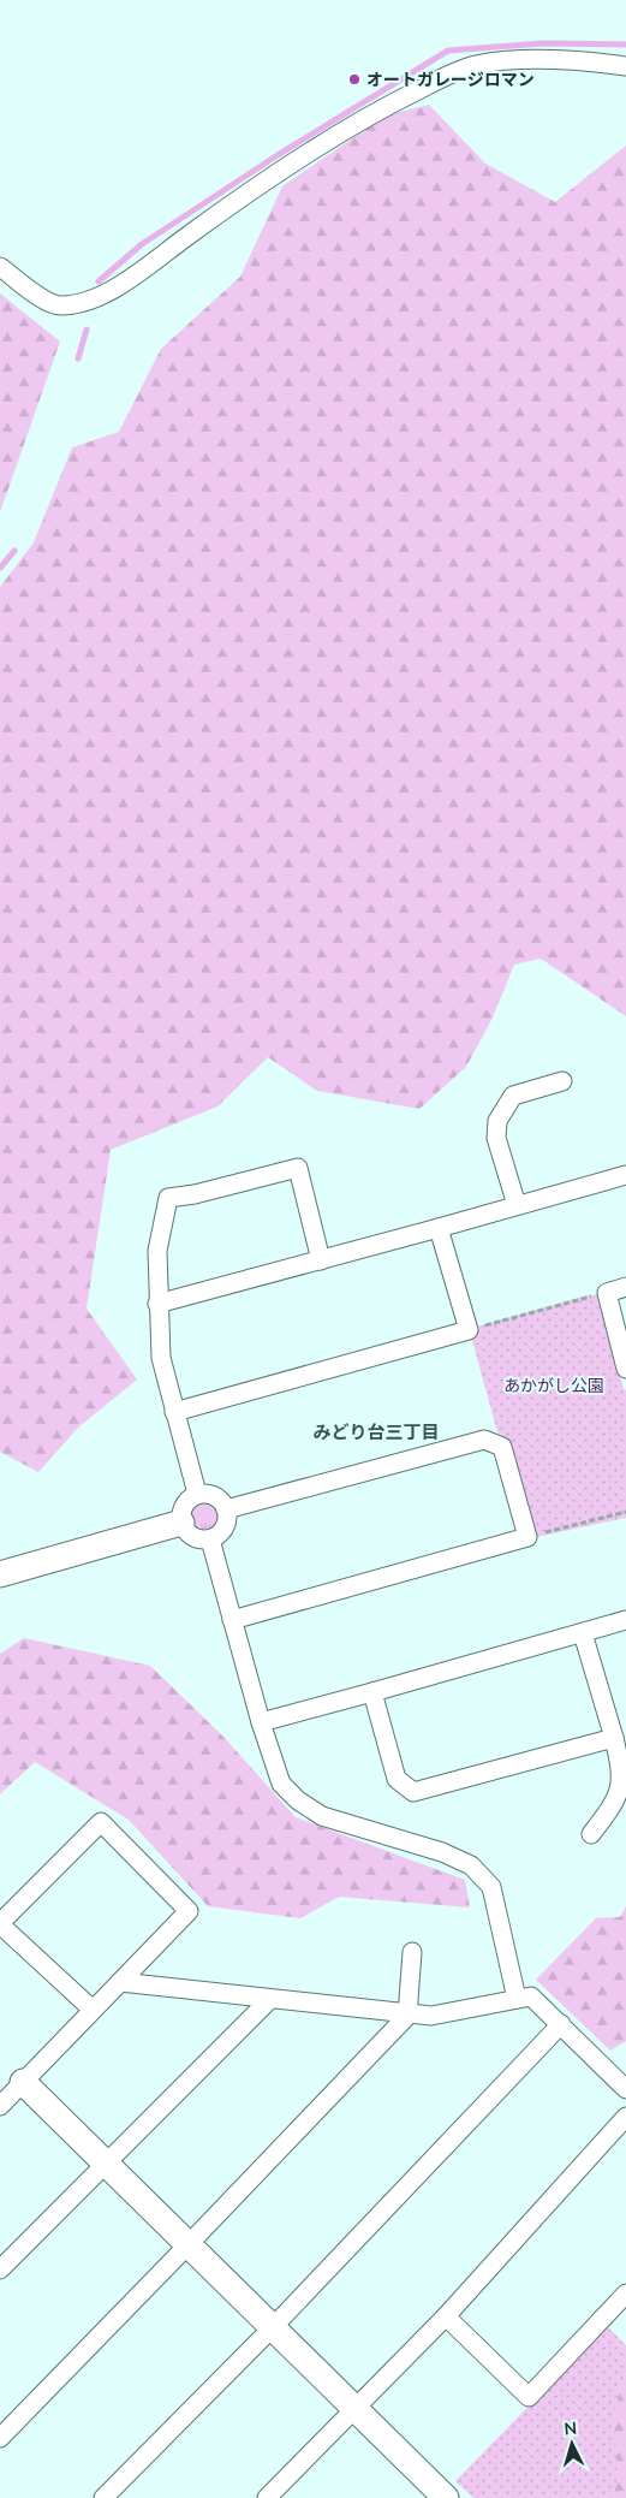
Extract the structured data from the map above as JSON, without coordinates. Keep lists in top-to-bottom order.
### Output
{
  "districts": ["みどり台三丁目"],
  "parks": ["あかがし公園"],
  "places": ["オートガレージロマン"],
  "north": "top"
}
